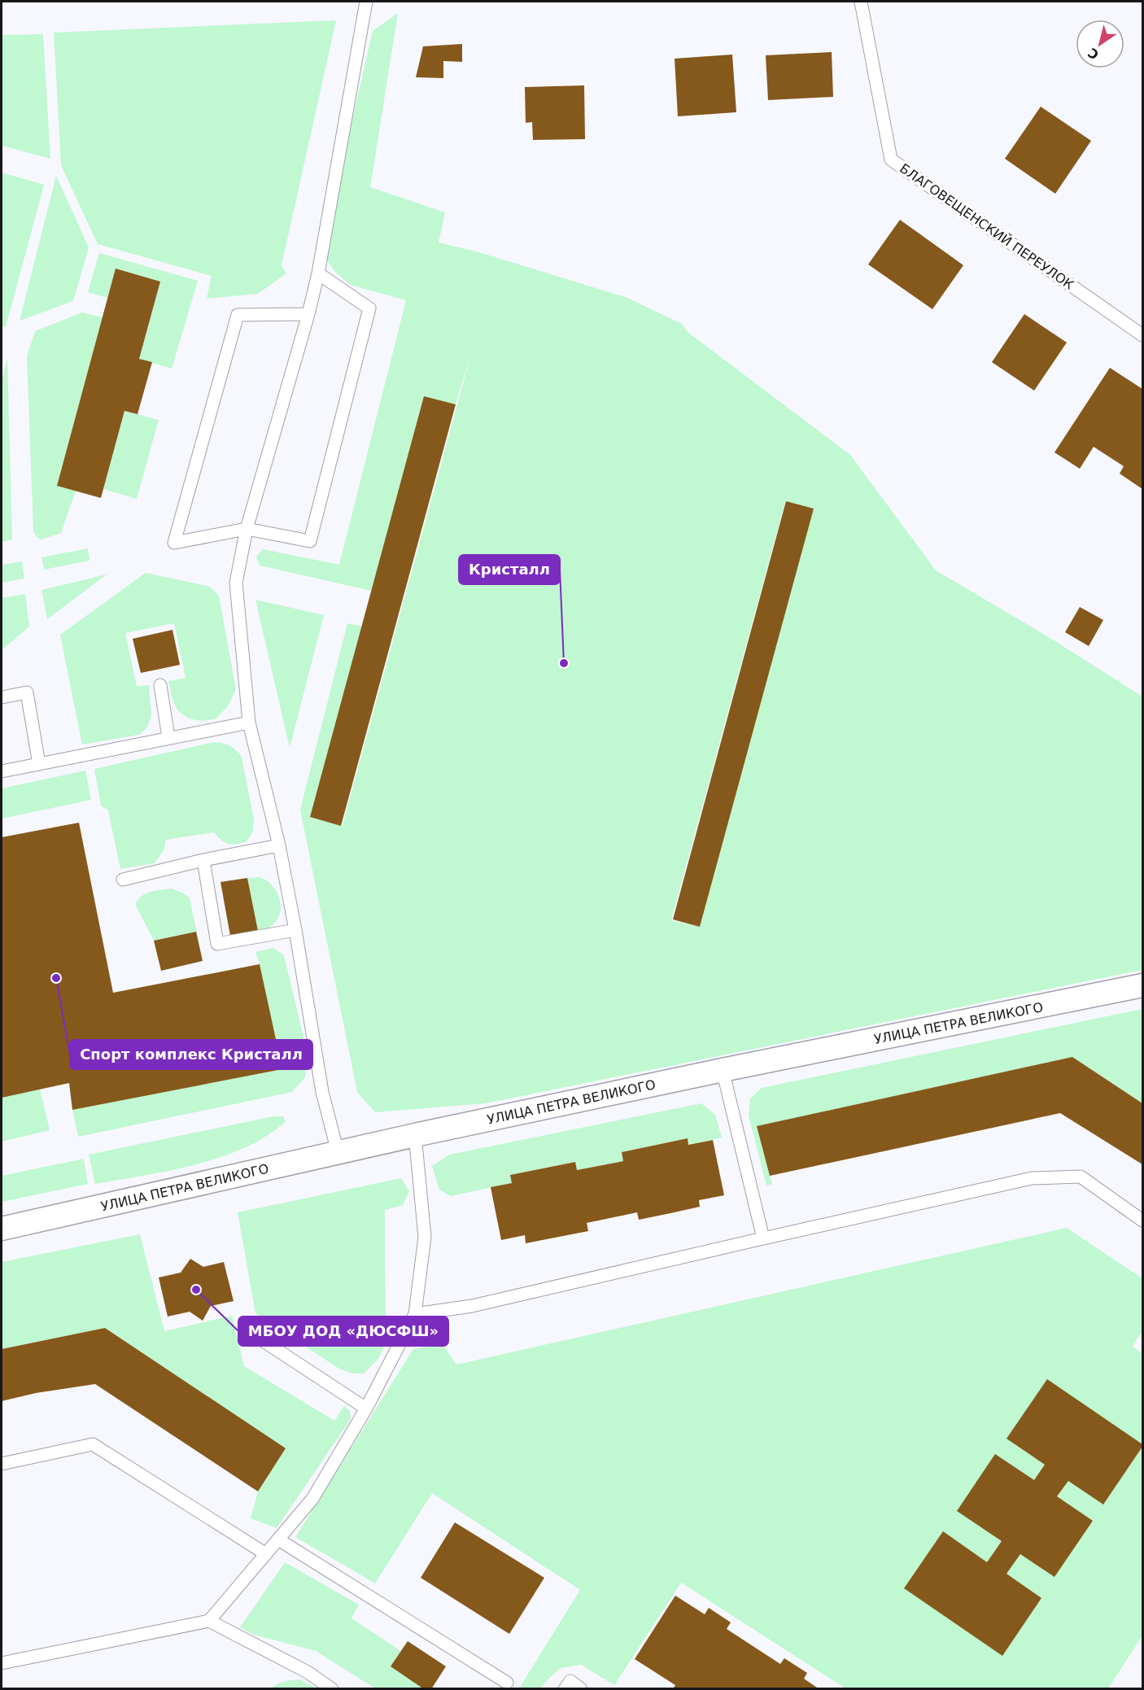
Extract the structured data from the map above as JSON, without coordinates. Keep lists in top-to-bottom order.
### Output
{
  "streets": {
    "street": ["УЛИЦА ПЕТРА ВЕЛИКОГО"],
    "lane": ["БЛАГОВЕЩЕНСКИЙ ПЕРЕУЛОК"]
  },
  "places": ["Кристалл", "Спорт комплекс Кристалл", "МБОУ ДОД «ДЮСФШ»"],
  "north": "bottom left"
}
